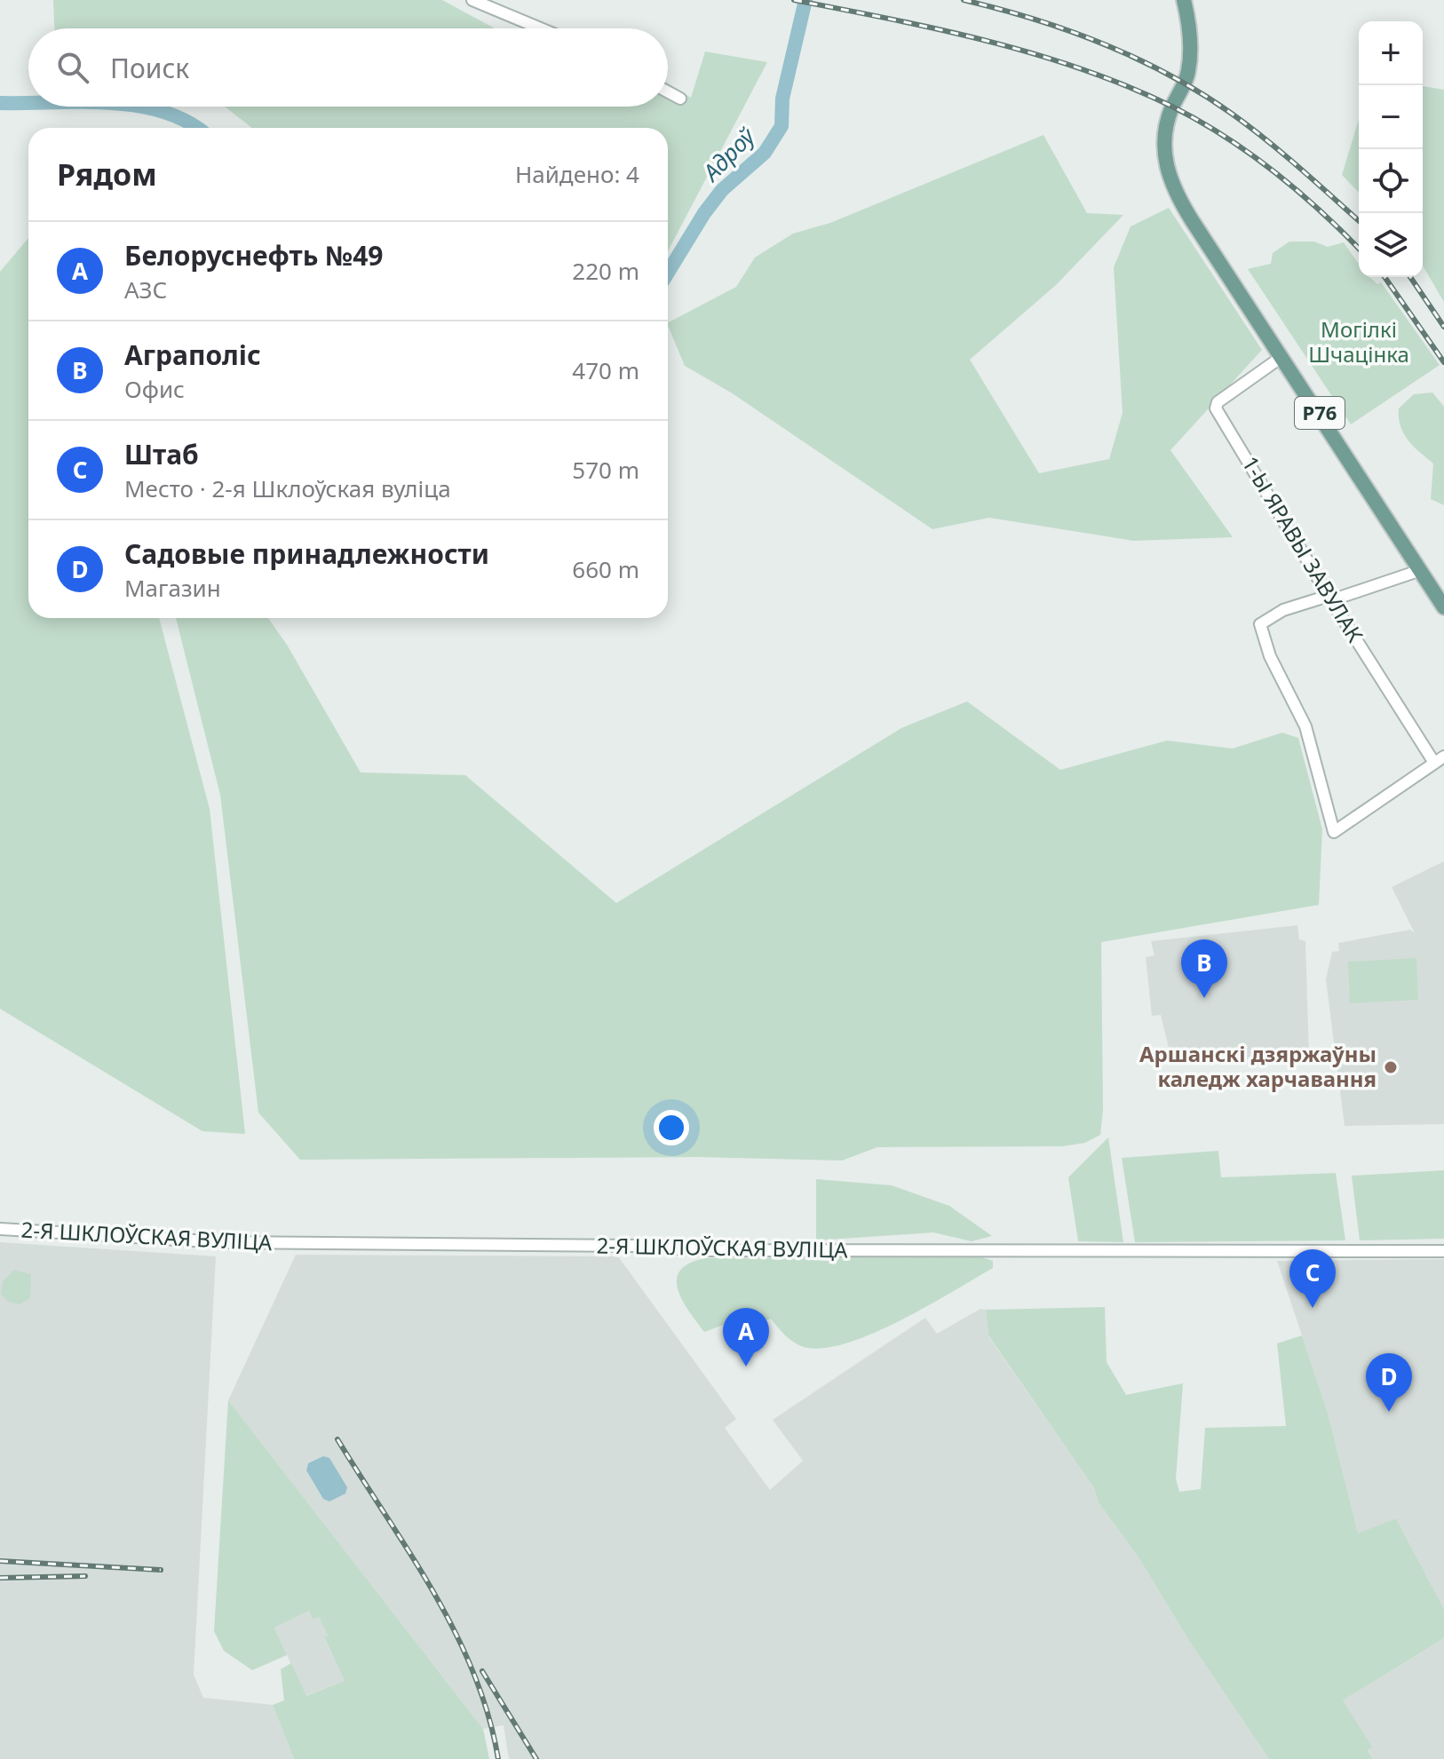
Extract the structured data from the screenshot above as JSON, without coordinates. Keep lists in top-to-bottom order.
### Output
{
  "streets": {
    "main road": ["Р76"],
    "street": ["1-Ы ЯРАВЫ ЗАВУЛАК", "2-Я ШКЛОЎСКАЯ ВУЛІЦА"]
  },
  "crossings": [
    ["Р76", "1-Ы ЯРАВЫ ЗАВУЛАК"]
  ],
  "water": ["Адроў"],
  "parks": ["Могілкі Шчацінка"],
  "places": ["Аршанскі дзяржаўны каледж харчавання"],
  "page": {
    "map_buttons": ["+", "−"],
    "search": "Поиск",
    "heading": ["Рядом", "Найдено: 4"],
    "list": [
      {
        "mark": "A",
        "name": "Белоруснефть №49",
        "note": "АЗС",
        "value": "220 m"
      },
      {
        "mark": "B",
        "name": "Аграполіс",
        "note": "Офис",
        "value": "470 m"
      },
      {
        "mark": "C",
        "name": "Штаб",
        "note": "Место · 2-я Шклоўская вуліца",
        "value": "570 m"
      },
      {
        "mark": "D",
        "name": "Садовые принадлежности",
        "note": "Магазин",
        "value": "660 m"
      }
    ],
    "pins": [
      "B",
      "C",
      "A",
      "D"
    ]
  }
}
